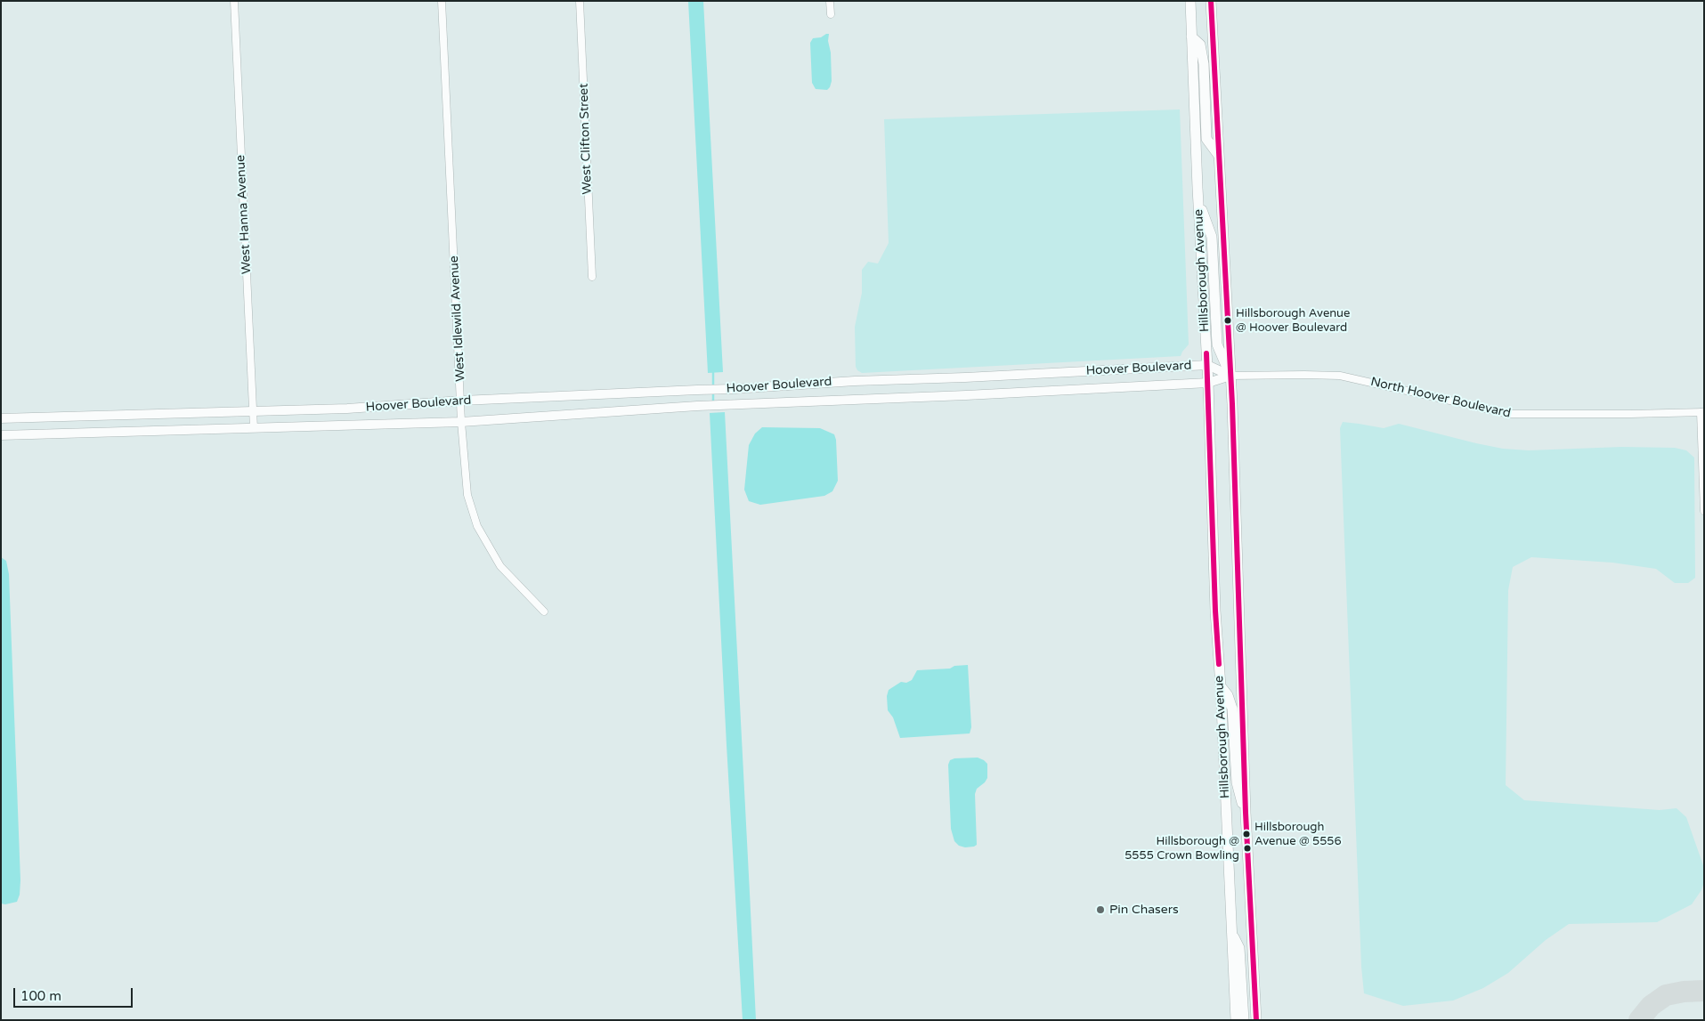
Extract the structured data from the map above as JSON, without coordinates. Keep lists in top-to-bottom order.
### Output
{
  "streets": {
    "main road": ["Hillsborough Avenue", "Hoover Boulevard"],
    "street": [
      "West Clifton Street",
      "West Hanna Avenue",
      "West Idlewild Avenue",
      "North Hoover Boulevard"
    ]
  },
  "crossings": [
    ["West Hanna Avenue", "Hoover Boulevard"],
    ["Hillsborough Avenue", "Hoover Boulevard"],
    ["Hillsborough Avenue", "North Hoover Boulevard"],
    ["West Idlewild Avenue", "Hoover Boulevard"],
    ["Hoover Boulevard", "North Hoover Boulevard"]
  ],
  "places": [
    "Hillsborough Avenue @ Hoover Boulevard",
    "Hillsborough Avenue @ 5556",
    "Hillsborough @ 5555 Crown Bowling",
    "Pin Chasers"
  ],
  "scale_bar": "100 m"
}
